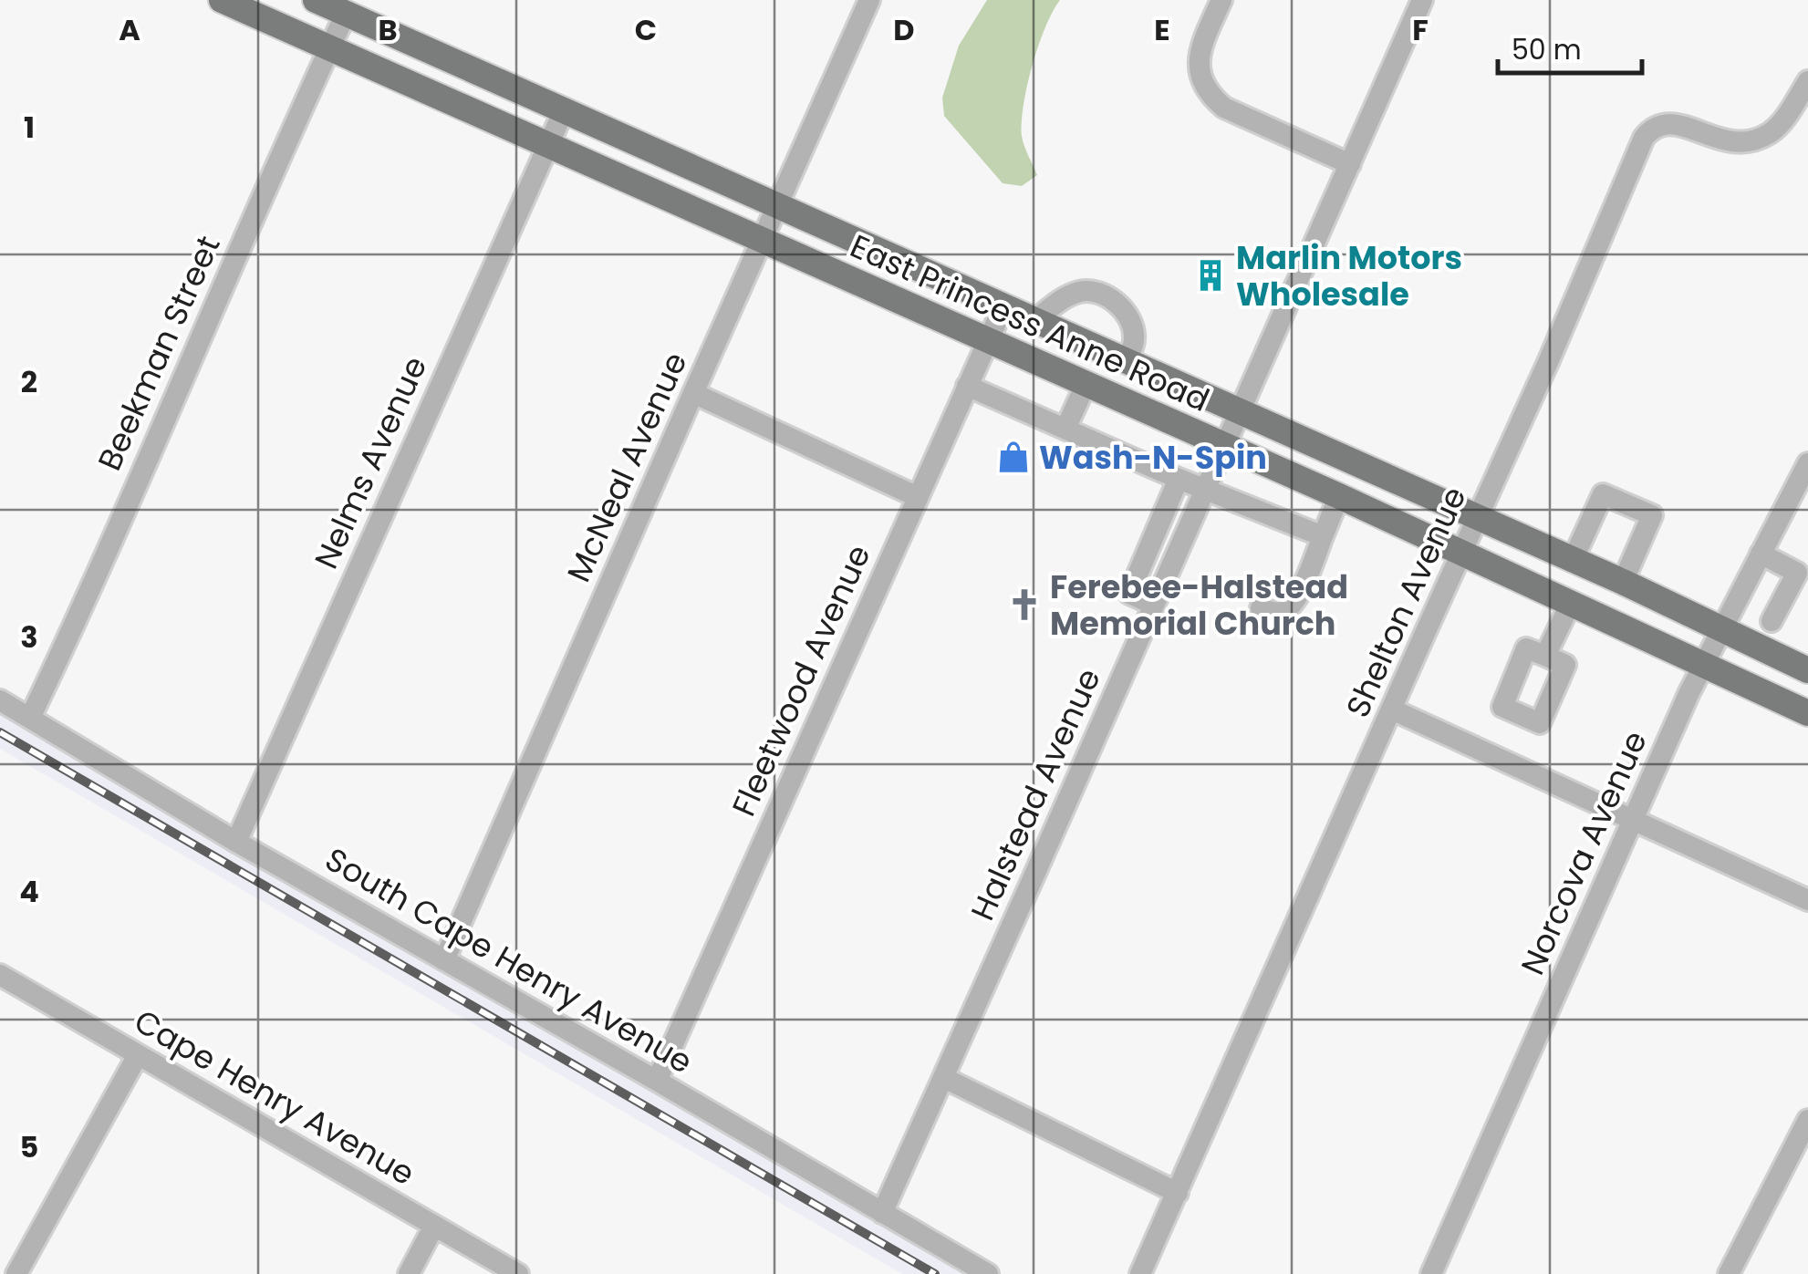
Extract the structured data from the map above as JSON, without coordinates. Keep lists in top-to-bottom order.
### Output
{
  "streets": {
    "main road": ["East Princess Anne Road"],
    "street": [
      "Beekman Street",
      "Nelms Avenue",
      "McNeal Avenue",
      "Shelton Avenue",
      "Fleetwood Avenue",
      "Halstead Avenue",
      "Norcova Avenue",
      "South Cape Henry Avenue",
      "Cape Henry Avenue"
    ]
  },
  "crossings": [
    ["East Princess Anne Road", "Beekman Street"],
    ["East Princess Anne Road", "Nelms Avenue"],
    ["East Princess Anne Road", "McNeal Avenue"],
    ["East Princess Anne Road", "Shelton Avenue"],
    ["East Princess Anne Road", "Fleetwood Avenue"],
    ["East Princess Anne Road", "Halstead Avenue"],
    ["East Princess Anne Road", "Norcova Avenue"],
    ["Beekman Street", "South Cape Henry Avenue"],
    ["Nelms Avenue", "South Cape Henry Avenue"],
    ["McNeal Avenue", "South Cape Henry Avenue"],
    ["Fleetwood Avenue", "South Cape Henry Avenue"],
    ["Halstead Avenue", "South Cape Henry Avenue"]
  ],
  "places": {
    "building": ["Marlin Motors Wholesale"],
    "shop": ["Wash-N-Spin"],
    "church": ["Ferebee-Halstead Memorial Church"]
  },
  "scale_bar": "50 m",
  "grid": {
    "columns": [
      "A",
      "B",
      "C",
      "D",
      "E",
      "F"
    ],
    "rows": [
      "1",
      "2",
      "3",
      "4",
      "5"
    ]
  }
}
